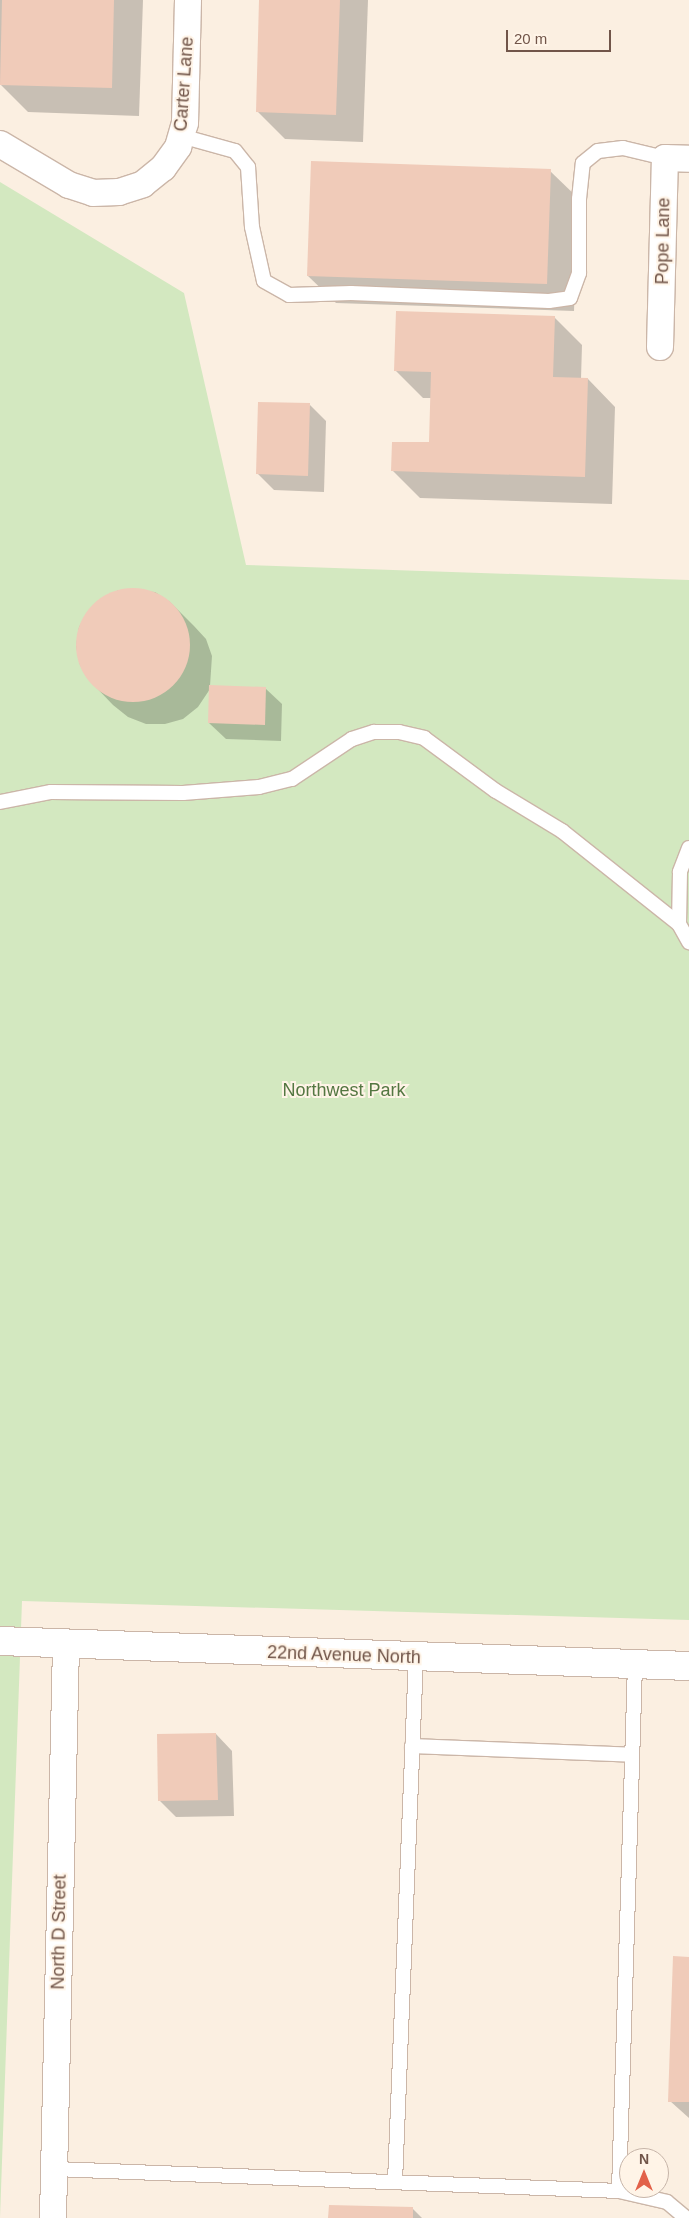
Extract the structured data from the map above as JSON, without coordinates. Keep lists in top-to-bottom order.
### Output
{
  "streets": {
    "street": [
      "Carter Lane",
      "Pope Lane",
      "22nd Avenue North",
      "North D Street"
    ]
  },
  "crossings": [
    ["22nd Avenue North", "North D Street"]
  ],
  "parks": ["Northwest Park"],
  "scale_bar": "20 m",
  "north": "top"
}
